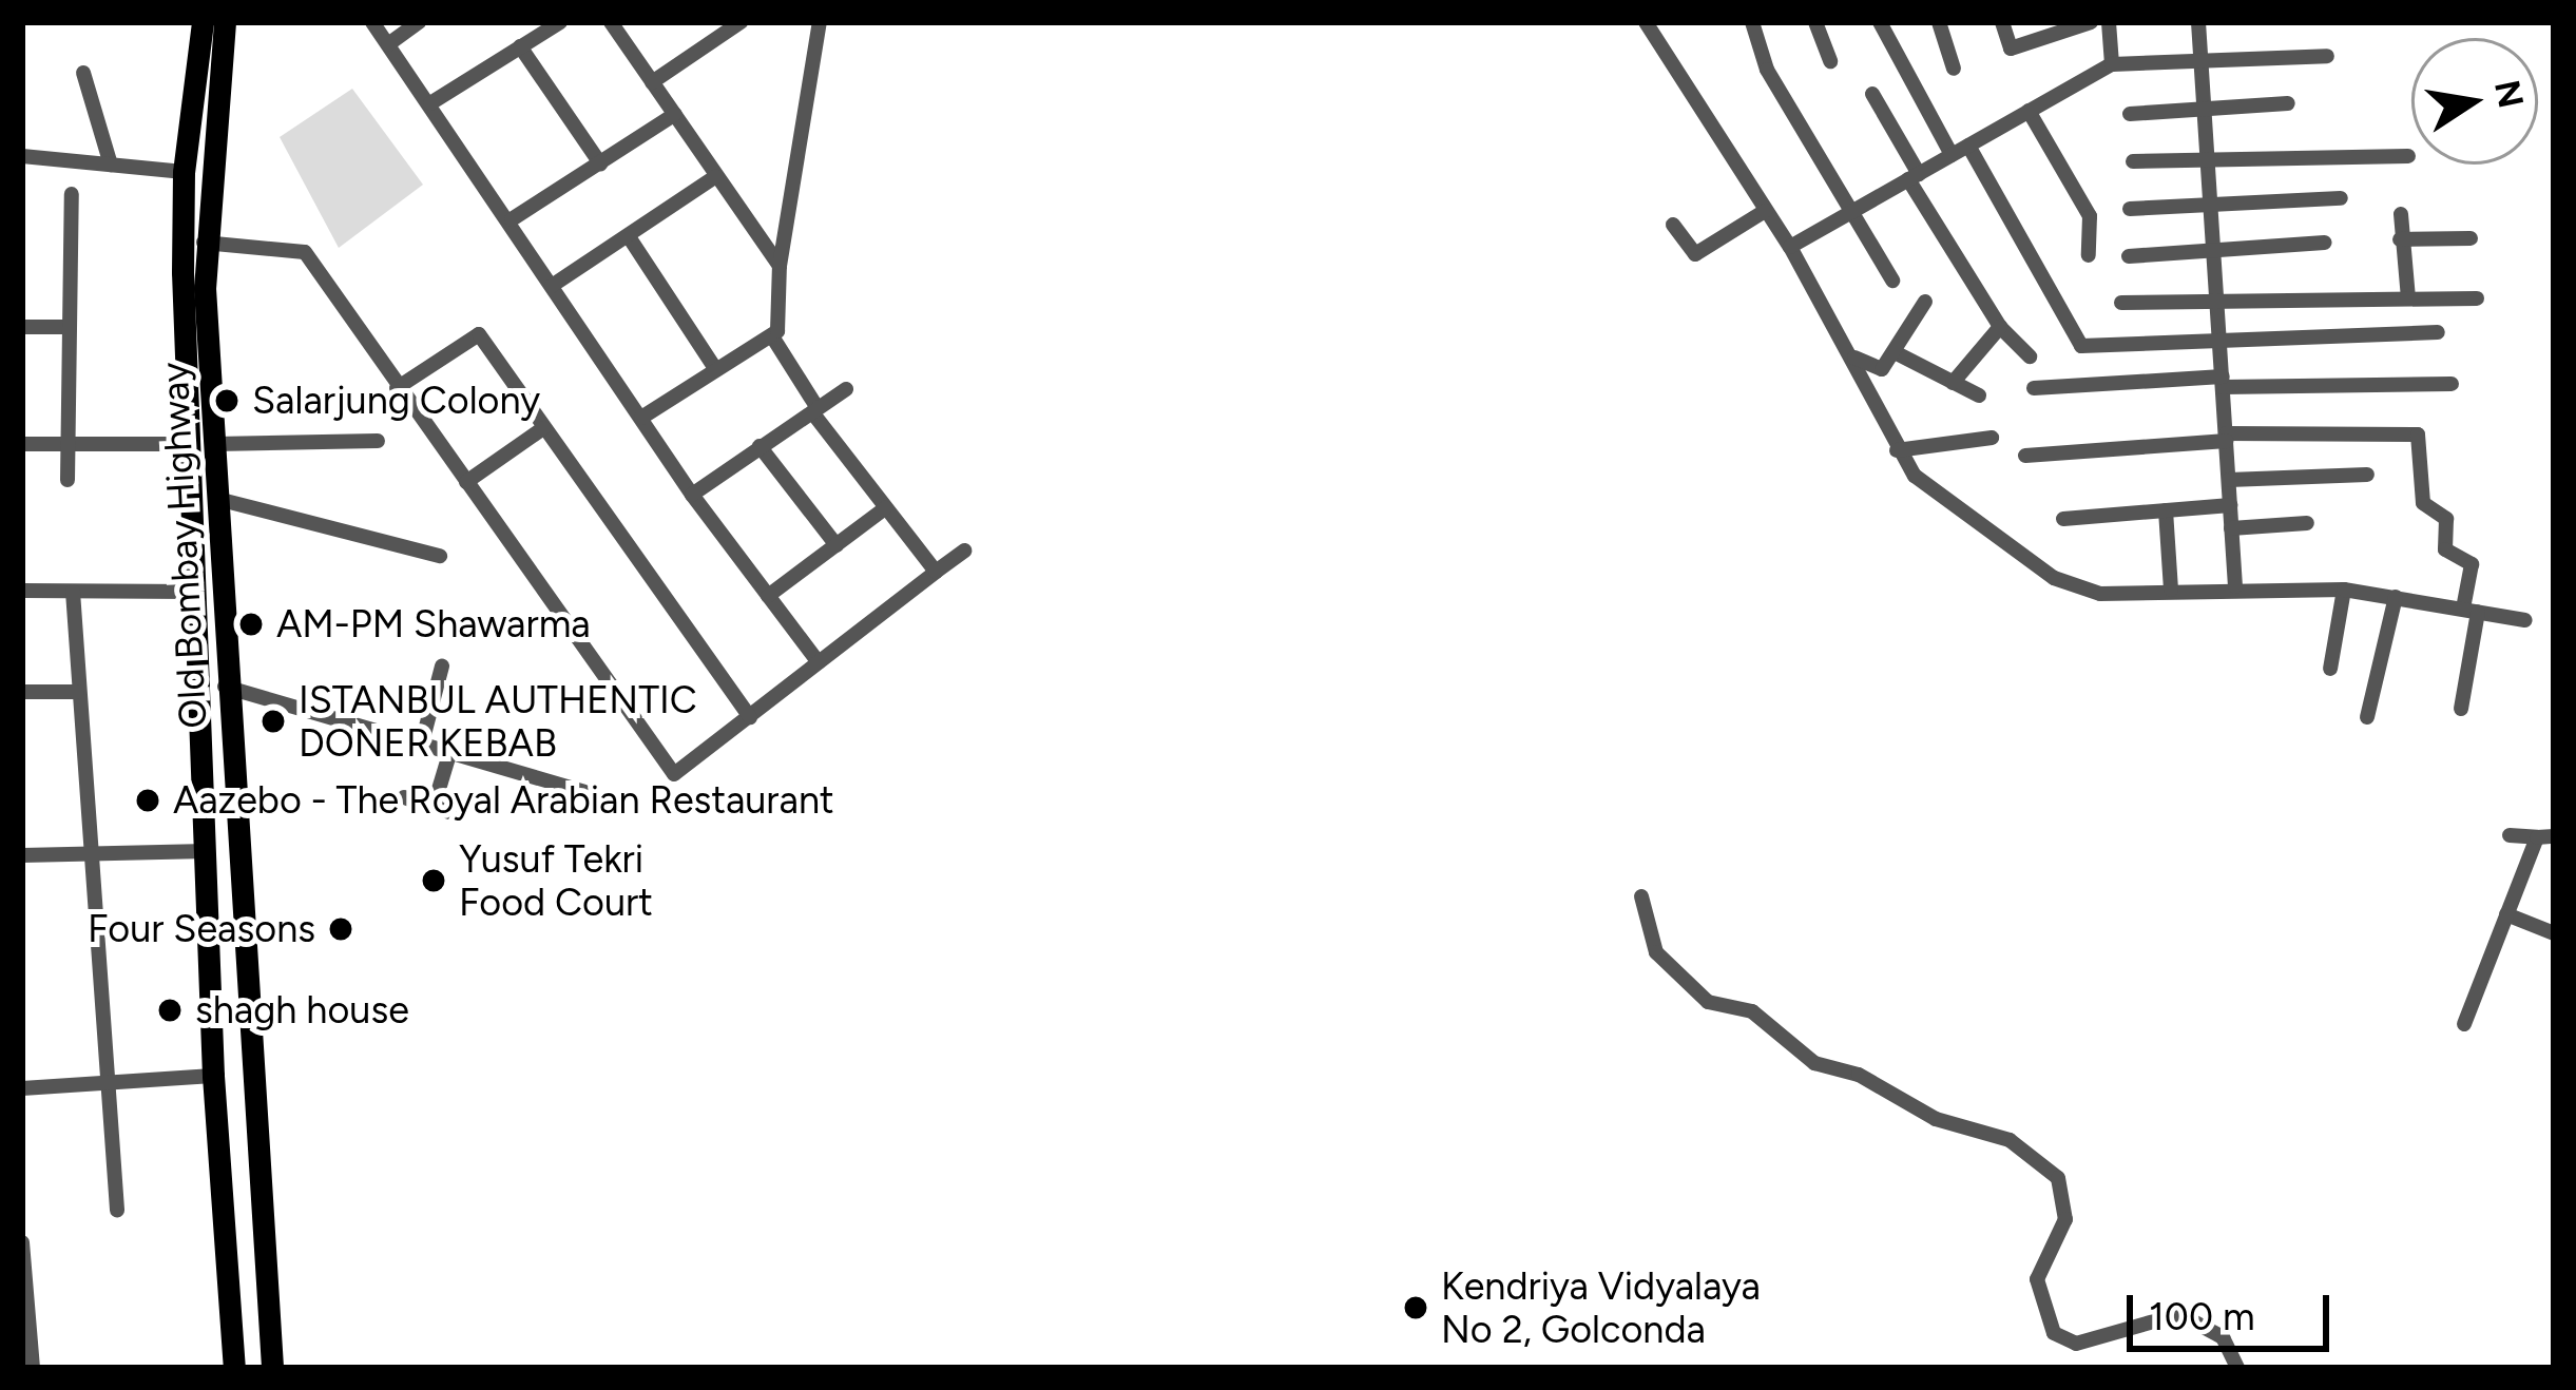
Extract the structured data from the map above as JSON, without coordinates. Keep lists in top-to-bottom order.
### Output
{
  "streets": {
    "main road": ["Old Bombay Highway"]
  },
  "places": [
    "Salarjung Colony",
    "AM-PM Shawarma",
    "ISTANBUL AUTHENTIC DONER KEBAB",
    "Aazebo - The Royal Arabian Restaurant",
    "Yusuf Tekri Food Court",
    "Four Seasons",
    "shagh house",
    "Kendriya Vidyalaya No 2, Golconda"
  ],
  "scale_bar": "100 m",
  "north": "right"
}
